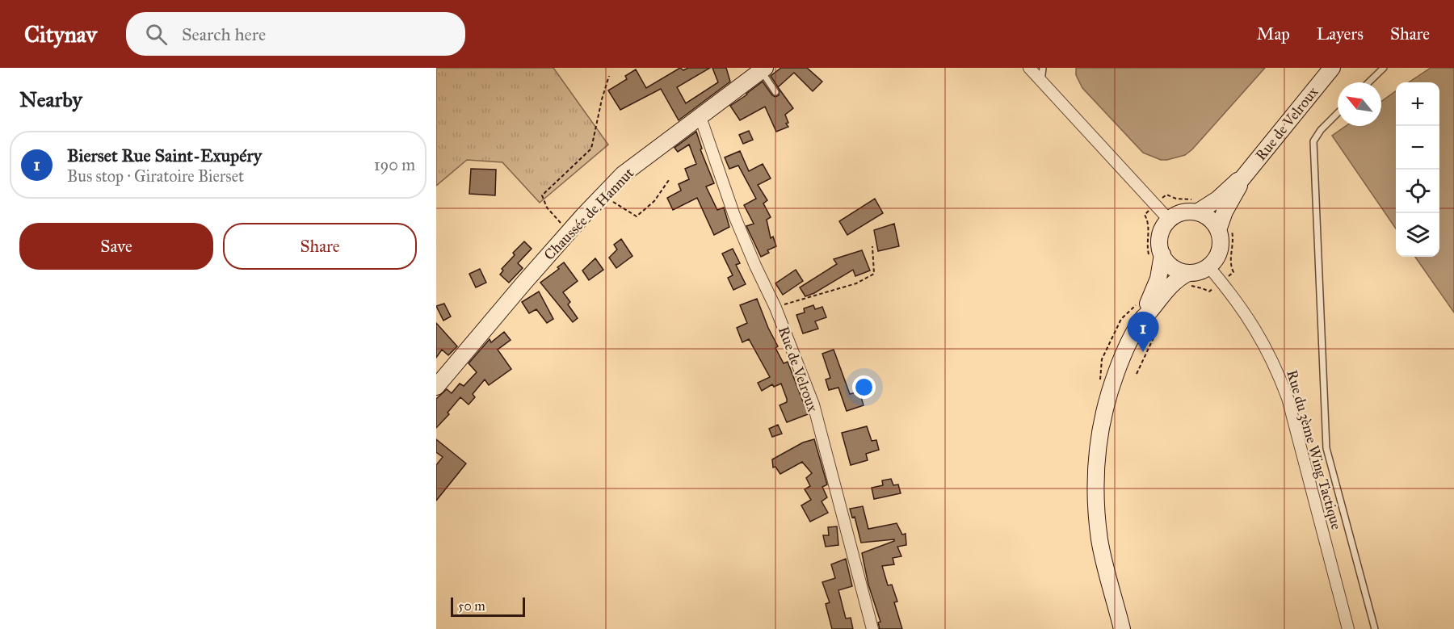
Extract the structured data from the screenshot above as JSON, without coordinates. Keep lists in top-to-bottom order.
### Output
{
  "streets": {
    "street": ["Rue de Velroux", "Chaussée de Hannut", "Rue du 3ème Wing Tactique"]
  },
  "crossings": [
    ["Rue de Velroux", "Chaussée de Hannut"],
    ["Rue de Velroux", "Rue du 3ème Wing Tactique"]
  ],
  "scale_bar": "50 m",
  "north": "top left",
  "page": {
    "header": "Citynav",
    "search": "Search here",
    "nav": ["Map", "Layers", "Share"],
    "heading": "Nearby",
    "map_buttons": ["+", "−"],
    "list": [
      {
        "mark": "1",
        "name": "Bierset Rue Saint-Exupéry",
        "note": "Bus stop · Giratoire Bierset",
        "value": "190 m"
      }
    ],
    "buttons": ["Save", "Share"],
    "pins": "1",
    "scale": "50 m"
  }
}
